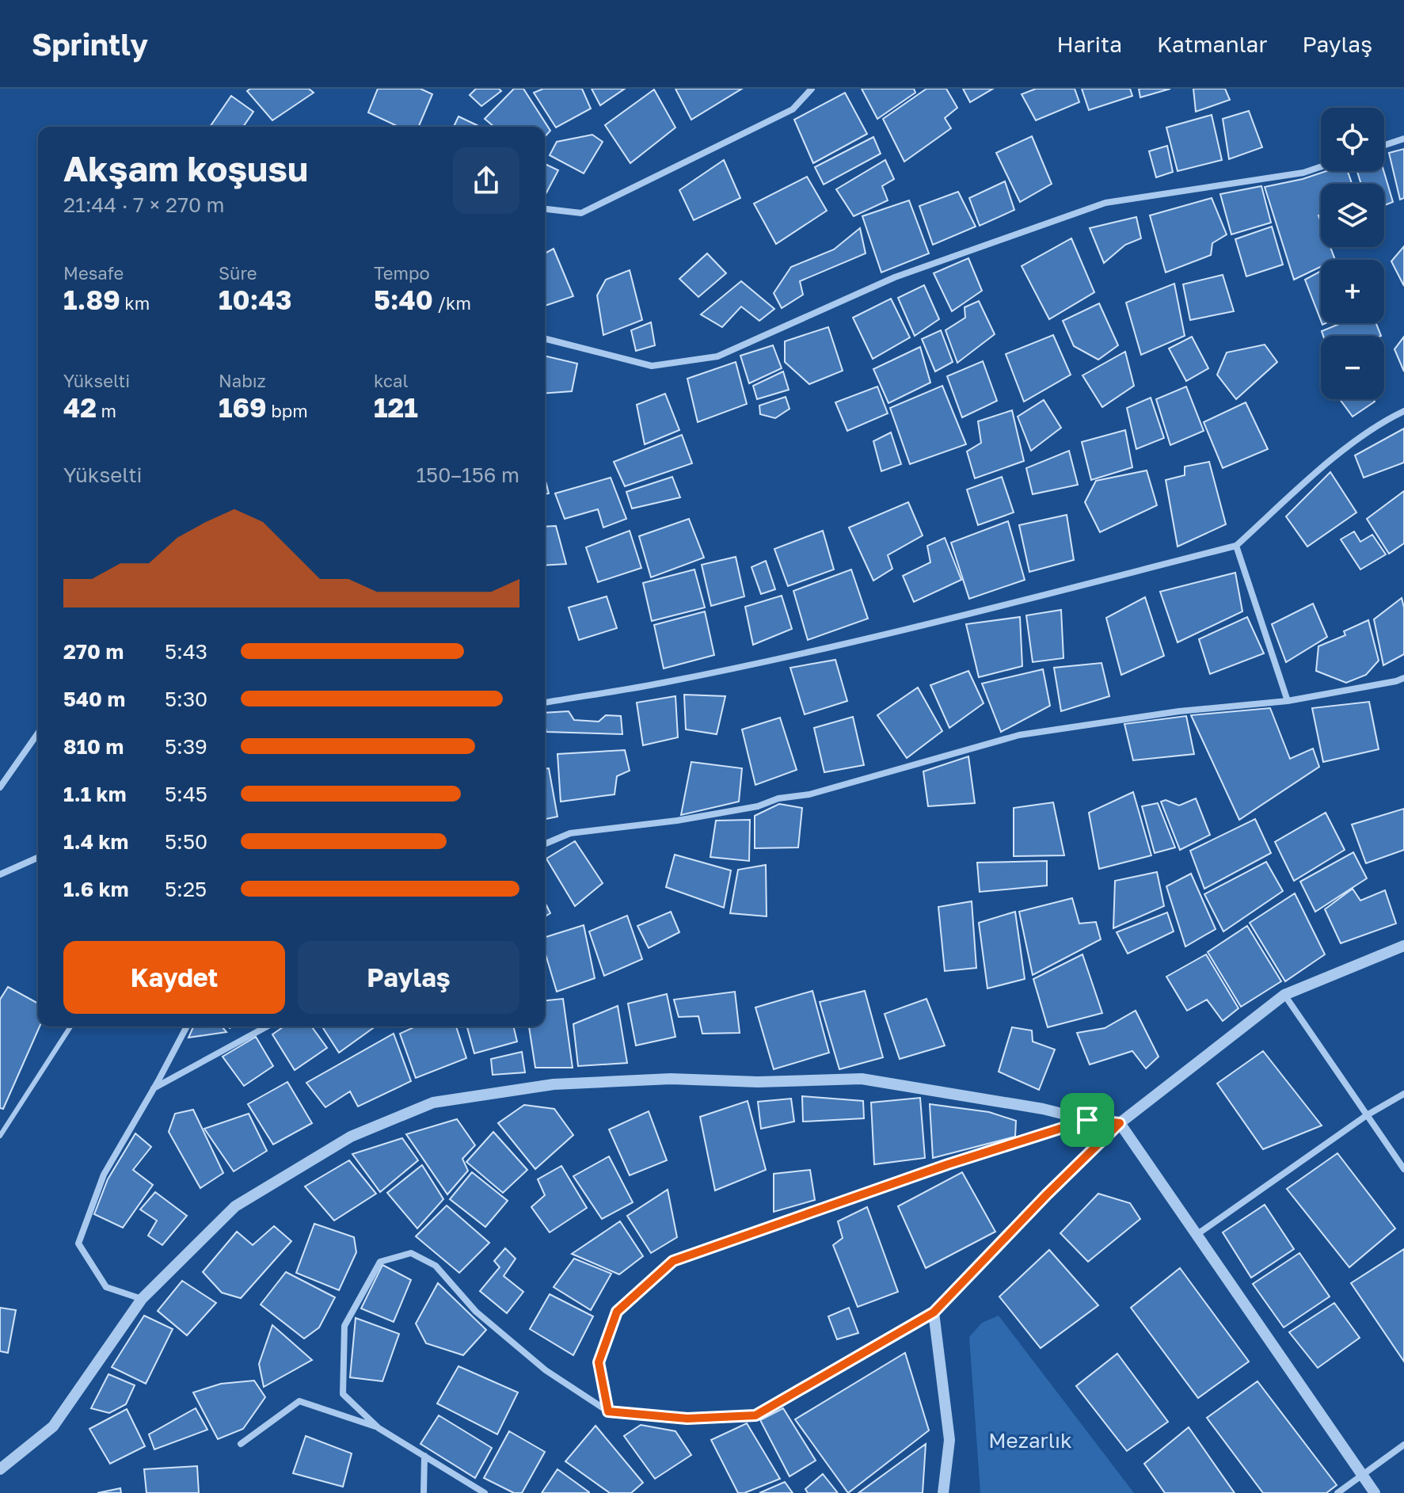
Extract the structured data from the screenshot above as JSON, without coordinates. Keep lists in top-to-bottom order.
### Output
{
  "parks": ["Mezarlık"],
  "page": {
    "header": "Sprintly",
    "nav": ["Harita", "Katmanlar", "Paylaş"],
    "map_buttons": ["+", "−"],
    "heading": ["Akşam koşusu", "21:44 · 7 × 270 m"],
    "stats": [
      ["Mesafe", "1.89 km"],
      ["Süre", "10:43"],
      ["Tempo", "5:40 /km"],
      ["Yükselti", "42 m"],
      ["Nabız", "169 bpm"],
      ["kcal", "121"]
    ],
    "chart": ["Yükselti", "150–156 m"],
    "list": [
      {
        "name": "270 m",
        "note": "5:43"
      },
      {
        "name": "540 m",
        "note": "5:30"
      },
      {
        "name": "810 m",
        "note": "5:39"
      },
      {
        "name": "1.1 km",
        "note": "5:45"
      },
      {
        "name": "1.4 km",
        "note": "5:50"
      },
      {
        "name": "1.6 km",
        "note": "5:25"
      }
    ],
    "buttons": ["Kaydet", "Paylaş"]
  }
}
